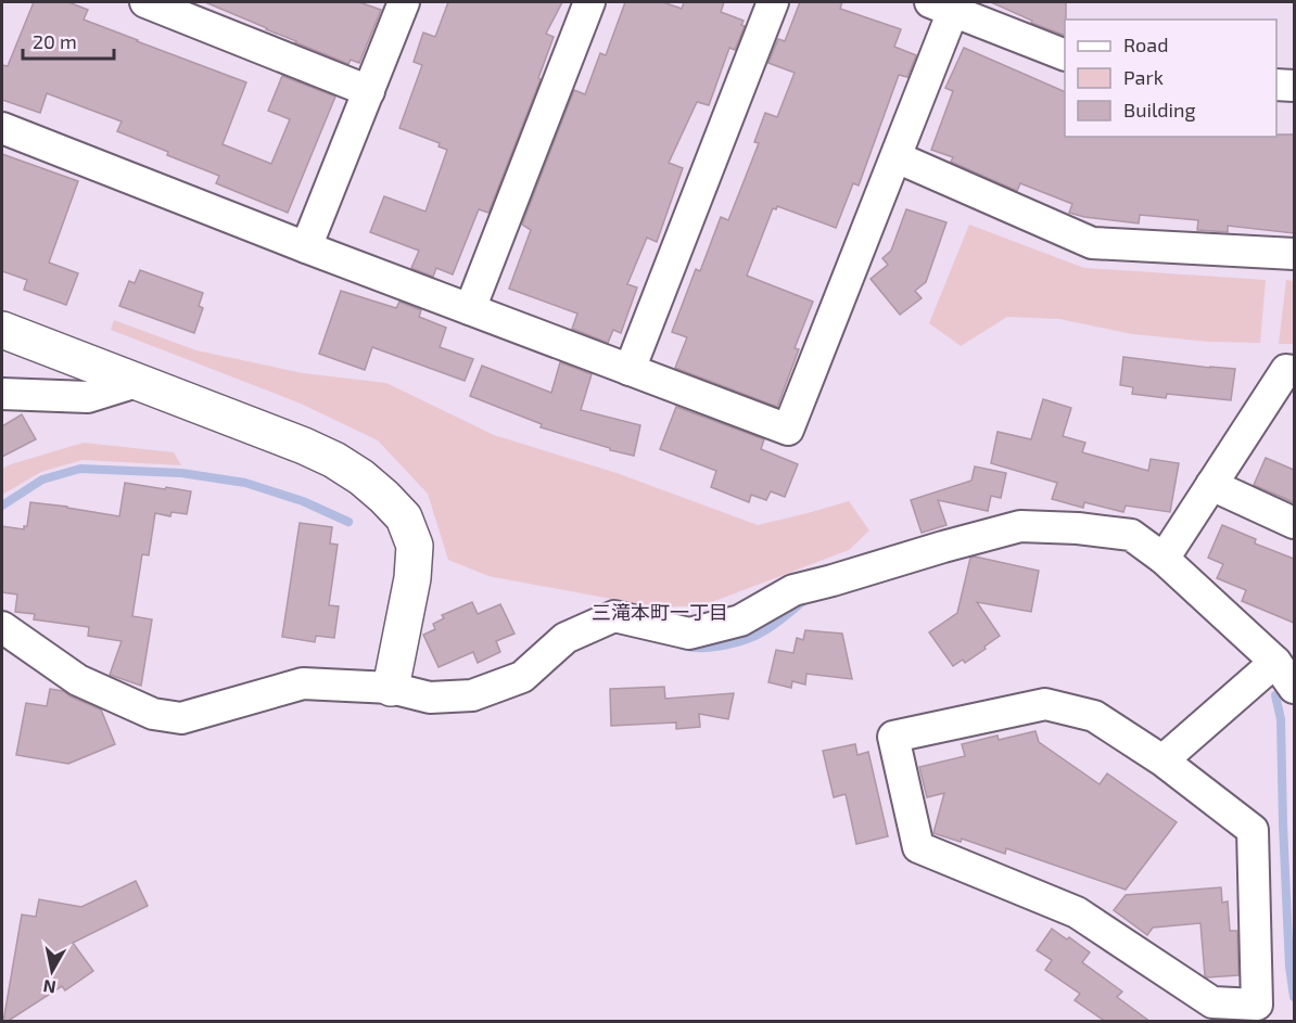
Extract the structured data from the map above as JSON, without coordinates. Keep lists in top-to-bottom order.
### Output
{
  "districts": ["三滝本町一丁目"],
  "legend": ["Road", "Park", "Building"],
  "scale_bar": "20 m",
  "north": "bottom"
}
